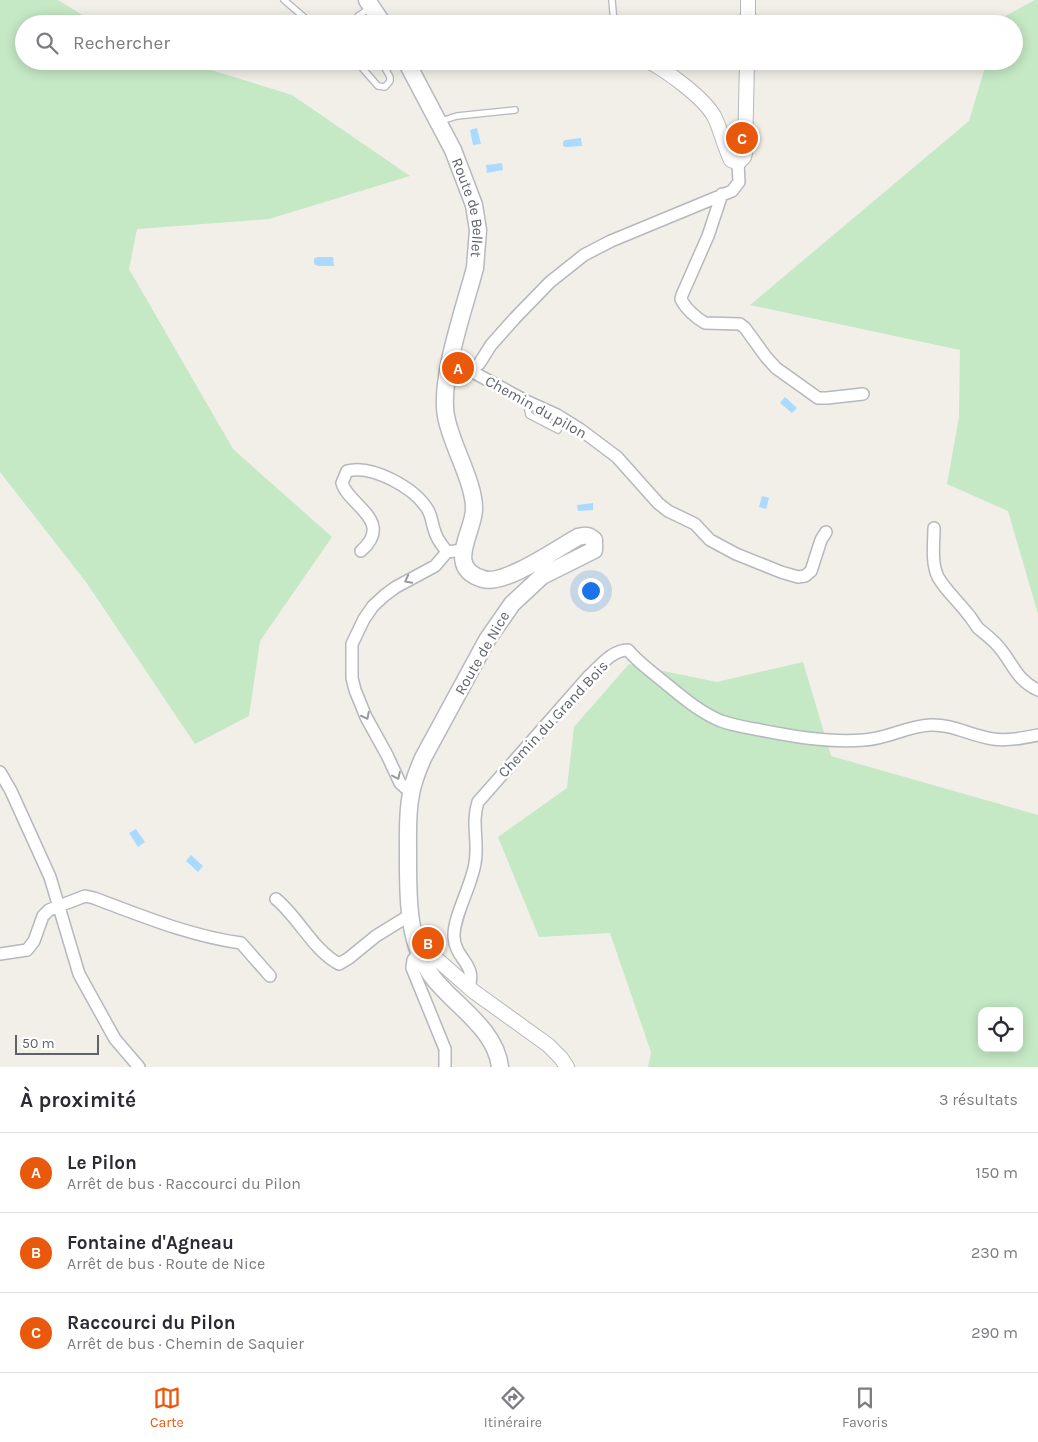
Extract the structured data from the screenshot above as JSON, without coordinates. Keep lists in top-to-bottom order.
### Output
{
  "streets": {
    "main road": ["Route de Bellet", "Route de Nice"],
    "street": ["Chemin du pilon", "Chemin du Grand Bois"]
  },
  "crossings": [
    ["Route de Bellet", "Route de Nice"]
  ],
  "scale_bar": "50 m",
  "page": {
    "search": "Rechercher",
    "pins": ["C", "A", "B"],
    "scale": "50 m",
    "heading": ["À proximité", "3 résultats"],
    "list": [
      {
        "mark": "A",
        "name": "Le Pilon",
        "note": "Arrêt de bus · Raccourci du Pilon",
        "value": "150 m"
      },
      {
        "mark": "B",
        "name": "Fontaine d'Agneau",
        "note": "Arrêt de bus · Route de Nice",
        "value": "230 m"
      },
      {
        "mark": "C",
        "name": "Raccourci du Pilon",
        "note": "Arrêt de bus · Chemin de Saquier",
        "value": "290 m"
      }
    ],
    "nav": ["Carte", "Itinéraire", "Favoris"]
  }
}
